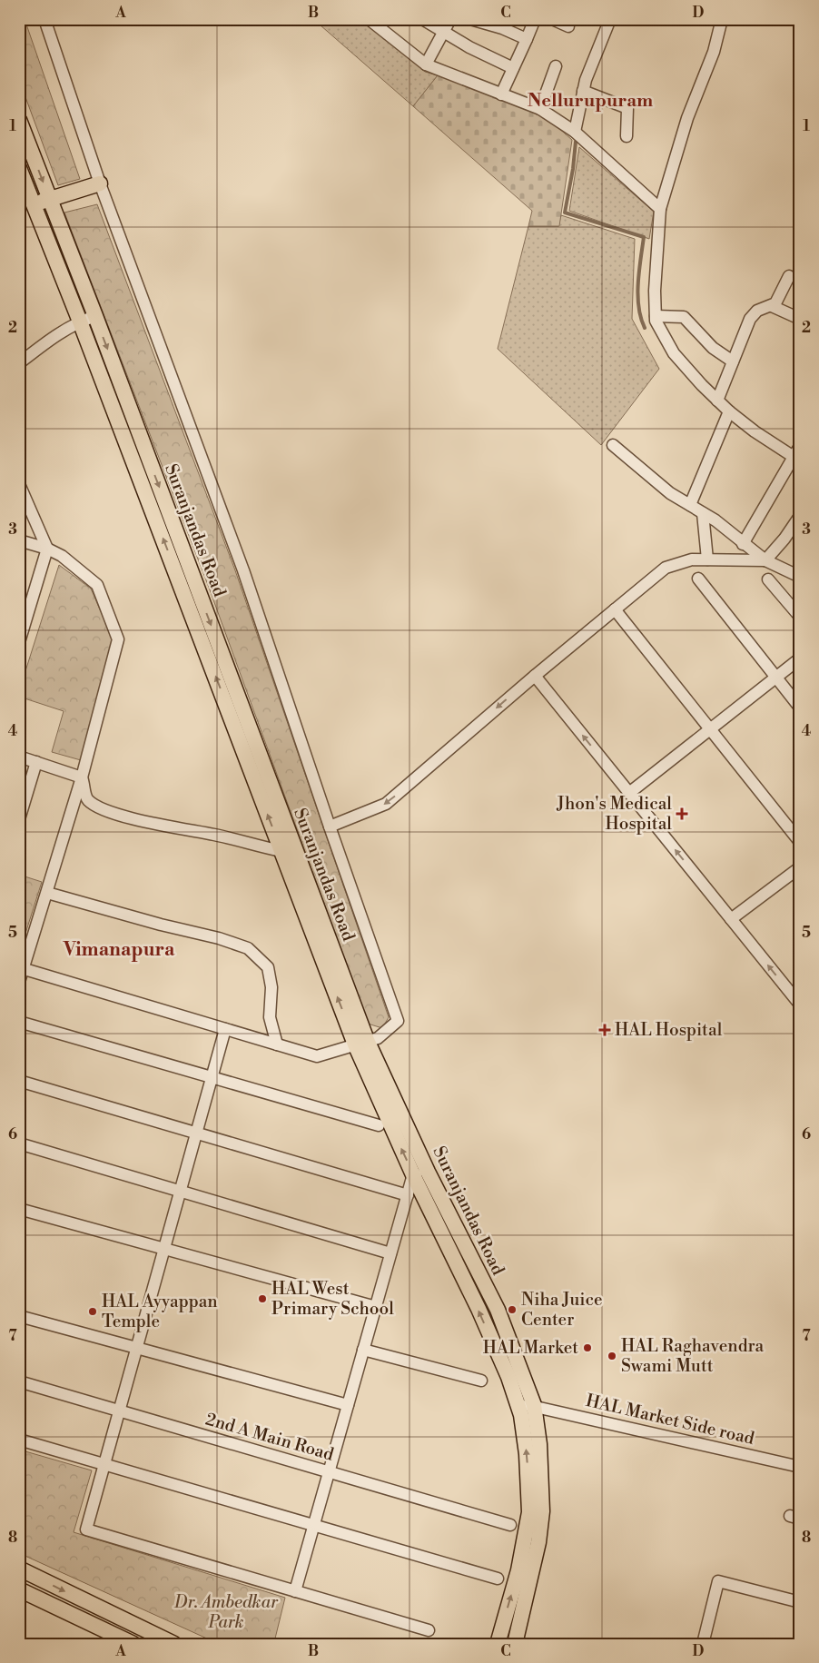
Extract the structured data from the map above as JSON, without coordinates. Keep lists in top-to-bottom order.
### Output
{
  "streets": {
    "main road": ["Suranjandas Road"],
    "street": ["HAL Market Side road", "2nd A Main Road"]
  },
  "crossings": [
    ["Suranjandas Road", "HAL Market Side road"]
  ],
  "districts": ["Nellurupuram", "Vimanapura"],
  "parks": ["Dr. Ambedkar Park"],
  "places": {
    "health": ["Jhon's Medical Hospital", "HAL Hospital"],
    "other": [
      "HAL West Primary School",
      "Niha Juice Center",
      "HAL Ayyappan Temple",
      "HAL Market",
      "HAL Raghavendra Swami Mutt"
    ]
  },
  "grid": {
    "columns": [
      "A",
      "B",
      "C",
      "D"
    ],
    "rows": [
      "1",
      "2",
      "3",
      "4",
      "5",
      "6",
      "7",
      "8"
    ]
  }
}
